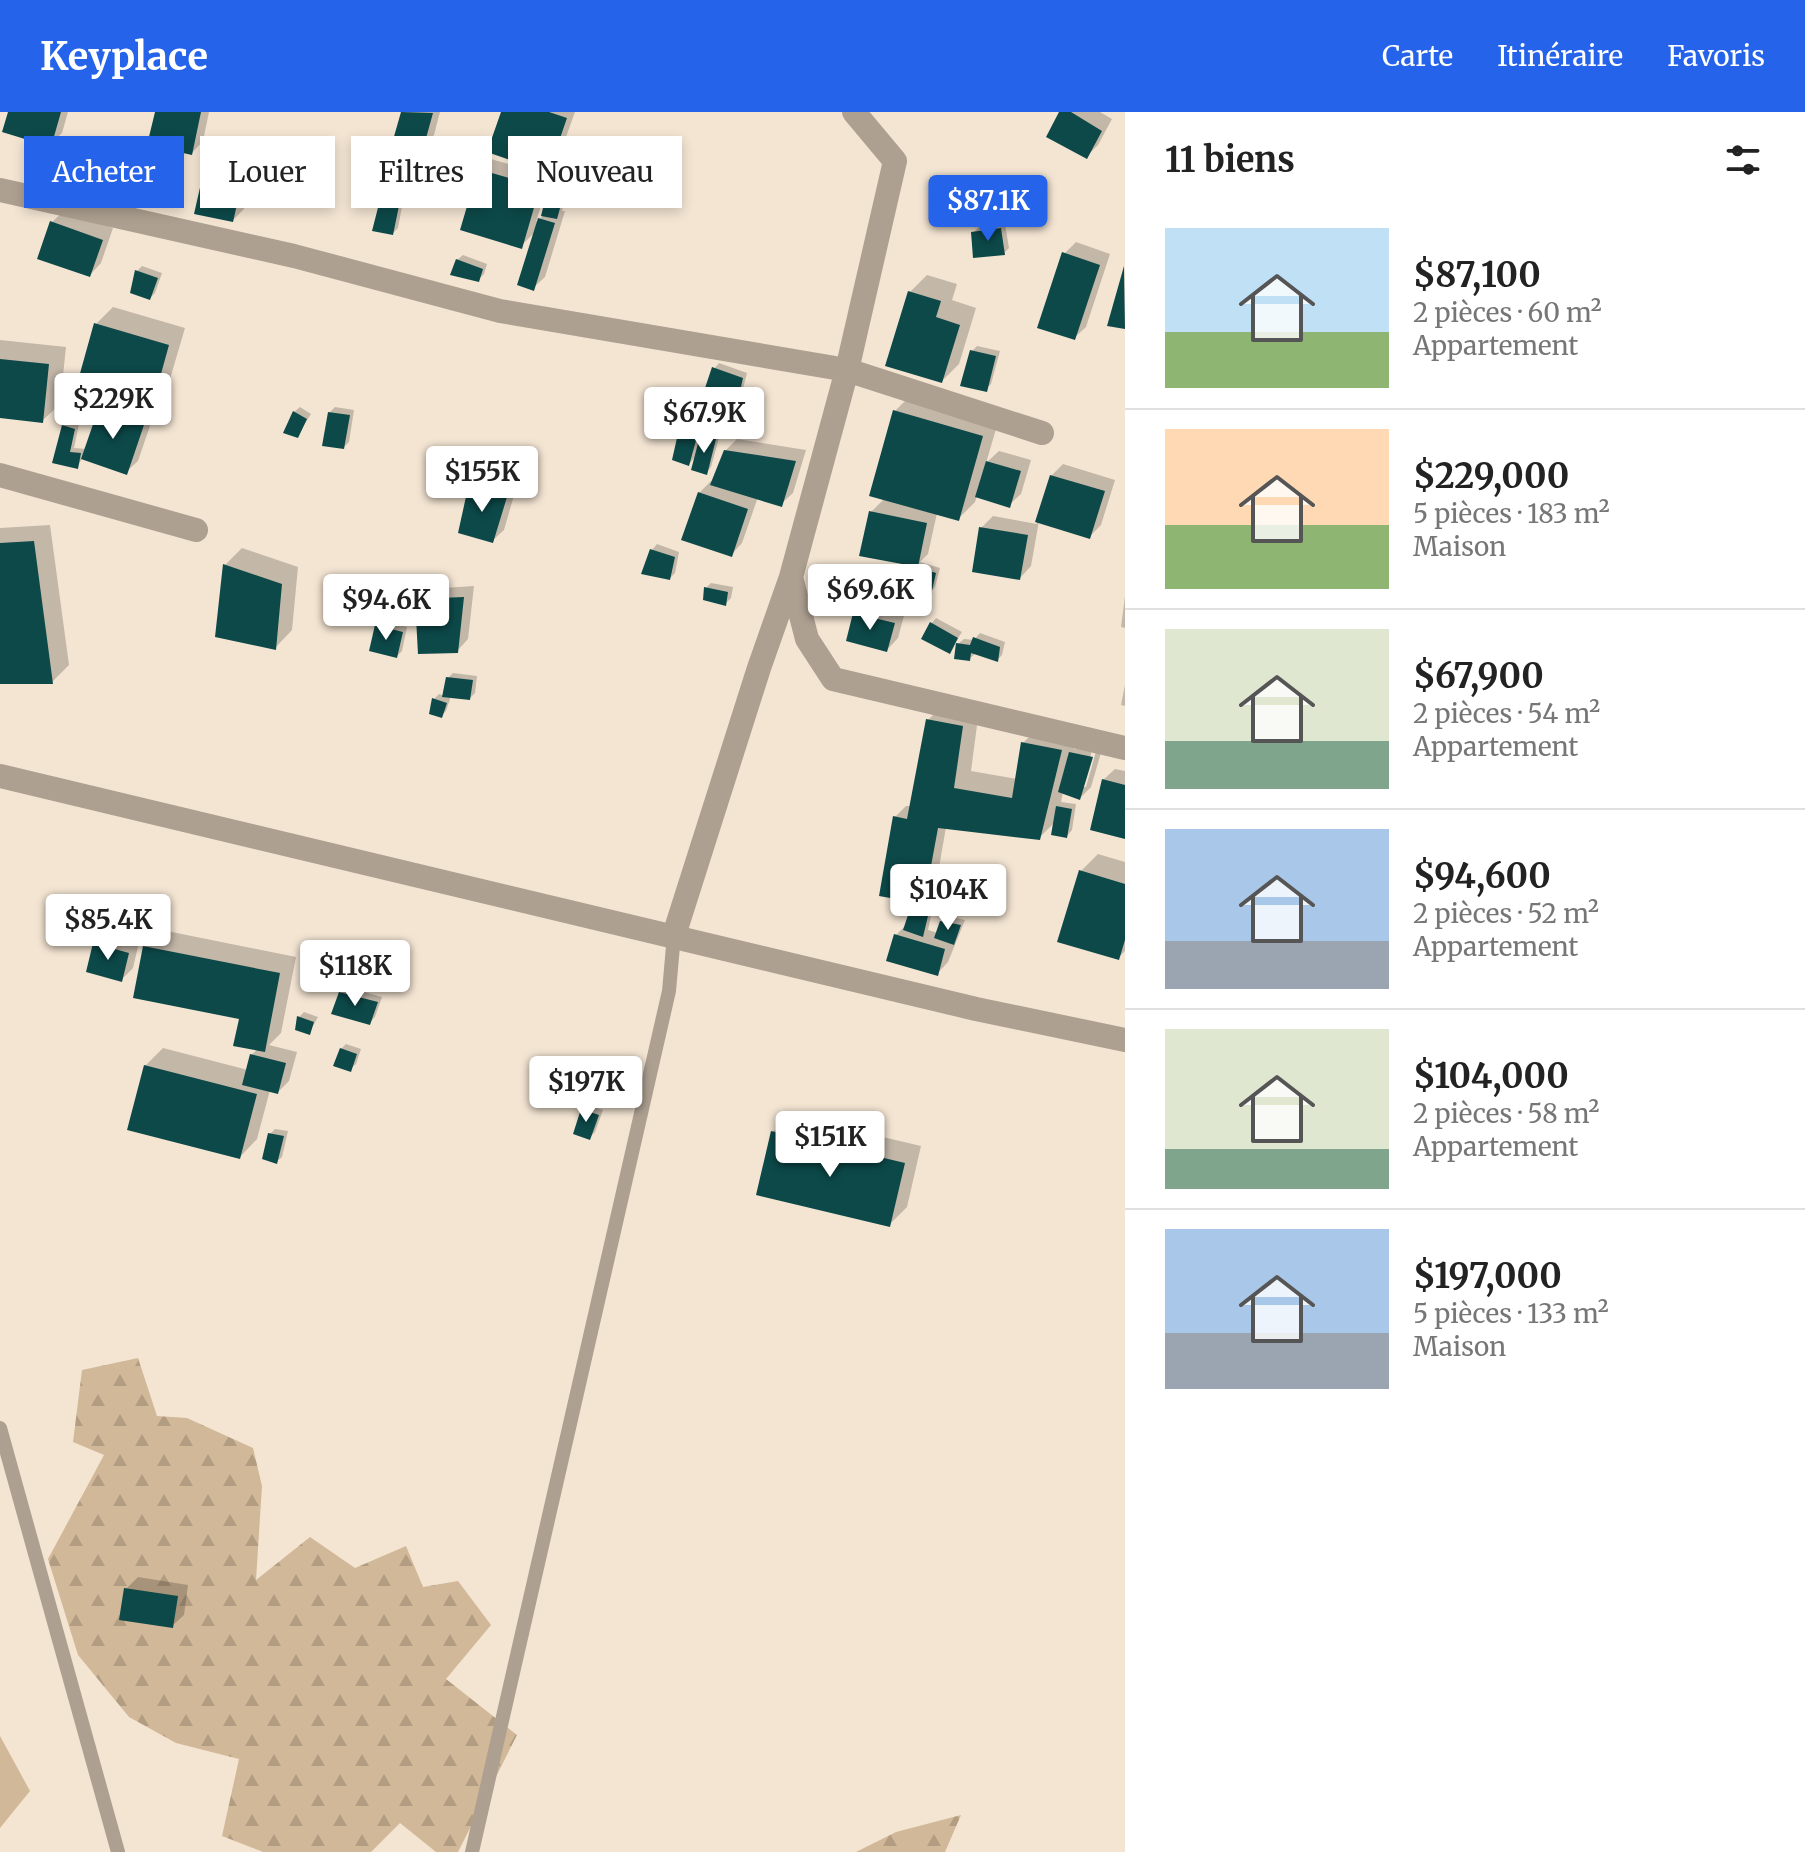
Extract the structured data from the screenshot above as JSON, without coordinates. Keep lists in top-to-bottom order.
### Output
{
  "page": {
    "header": "Keyplace",
    "nav": ["Carte", "Itinéraire", "Favoris"],
    "heading": "11 biens",
    "chip": [
      "Acheter",
      "Louer",
      "Filtres",
      "Nouveau"
    ],
    "price": [
      "$87.1K",
      "$229K",
      "$67.9K",
      "$155K",
      "$69.6K",
      "$94.6K",
      "$104K",
      "$85.4K",
      "$118K",
      "$197K",
      "$151K"
    ],
    "list": [
      {
        "name": "$87,100",
        "note": "2 pièces · 60 m² · Appartement"
      },
      {
        "name": "$229,000",
        "note": "5 pièces · 183 m² · Maison"
      },
      {
        "name": "$67,900",
        "note": "2 pièces · 54 m² · Appartement"
      },
      {
        "name": "$94,600",
        "note": "2 pièces · 52 m² · Appartement"
      },
      {
        "name": "$104,000",
        "note": "2 pièces · 58 m² · Appartement"
      },
      {
        "name": "$197,000",
        "note": "5 pièces · 133 m² · Maison"
      }
    ]
  }
}
